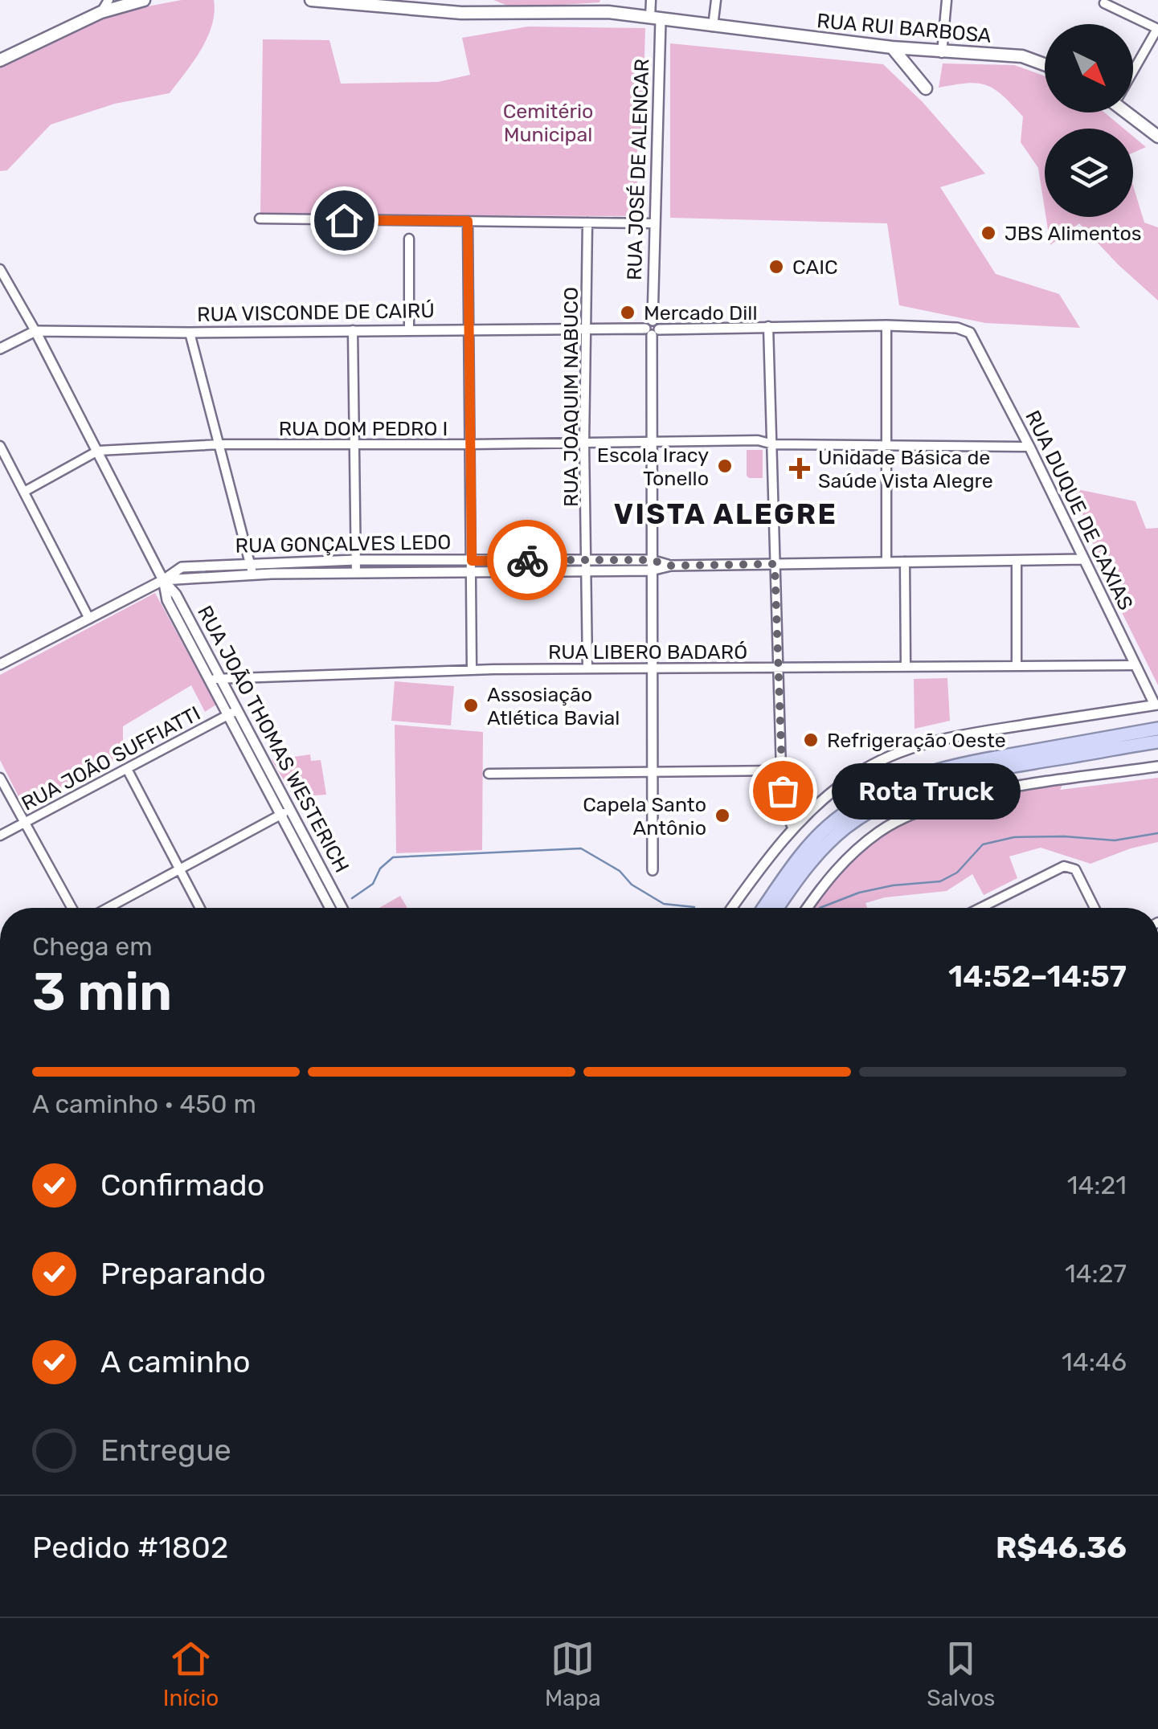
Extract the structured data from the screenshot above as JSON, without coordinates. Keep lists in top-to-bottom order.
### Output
{
  "streets": {
    "main road": ["RUA RUI BARBOSA"],
    "street": [
      "RUA JOSÉ DE ALENCAR",
      "RUA VISCONDE DE CAIRÚ",
      "RUA JOAQUIM NABUCO",
      "RUA DOM PEDRO I",
      "RUA DUQUE DE CAXIAS",
      "RUA GONÇALVES LEDO",
      "RUA LIBERO BADARÓ",
      "RUA JOÃO THOMAS WESTERICH",
      "RUA JOÃO SUFFIATTI"
    ]
  },
  "crossings": [
    ["RUA RUI BARBOSA", "RUA JOSÉ DE ALENCAR"],
    ["RUA JOSÉ DE ALENCAR", "RUA VISCONDE DE CAIRÚ"],
    ["RUA JOSÉ DE ALENCAR", "RUA DOM PEDRO I"],
    ["RUA JOSÉ DE ALENCAR", "RUA GONÇALVES LEDO"],
    ["RUA JOSÉ DE ALENCAR", "RUA LIBERO BADARÓ"],
    ["RUA VISCONDE DE CAIRÚ", "RUA JOAQUIM NABUCO"],
    ["RUA VISCONDE DE CAIRÚ", "RUA DUQUE DE CAXIAS"],
    ["RUA VISCONDE DE CAIRÚ", "RUA JOÃO THOMAS WESTERICH"],
    ["RUA JOAQUIM NABUCO", "RUA DOM PEDRO I"],
    ["RUA JOAQUIM NABUCO", "RUA GONÇALVES LEDO"],
    ["RUA JOAQUIM NABUCO", "RUA LIBERO BADARÓ"],
    ["RUA DOM PEDRO I", "RUA DUQUE DE CAXIAS"],
    ["RUA DOM PEDRO I", "RUA JOÃO THOMAS WESTERICH"],
    ["RUA DUQUE DE CAXIAS", "RUA GONÇALVES LEDO"],
    ["RUA DUQUE DE CAXIAS", "RUA LIBERO BADARÓ"],
    ["RUA GONÇALVES LEDO", "RUA JOÃO THOMAS WESTERICH"],
    ["RUA LIBERO BADARÓ", "RUA JOÃO THOMAS WESTERICH"],
    ["RUA JOÃO THOMAS WESTERICH", "RUA JOÃO SUFFIATTI"]
  ],
  "districts": ["VISTA ALEGRE"],
  "parks": ["Cemitério Municipal"],
  "places": {
    "other": [
      "JBS Alimentos",
      "CAIC",
      "Mercado Dill",
      "Escola Iracy Tonello",
      "Assosiação Atlética Bavial",
      "Refrigeração Oeste",
      "Rota Truck",
      "Capela Santo Antônio"
    ],
    "health": ["Unidade Básica de Saúde Vista Alegre"]
  },
  "north": "bottom right",
  "page": {
    "bubble": "Rota Truck",
    "heading": ["3 min", "Chega em", "14:52–14:57"],
    "panel": ["Pedido #1802", "R$46.36"],
    "bar": "A caminho · 450 m",
    "list": [
      ["Confirmado", "14:21"],
      ["Preparando", "14:27"],
      ["A caminho", "14:46"],
      "Entregue"
    ],
    "tabs": ["Início", "Mapa", "Salvos"]
  }
}
